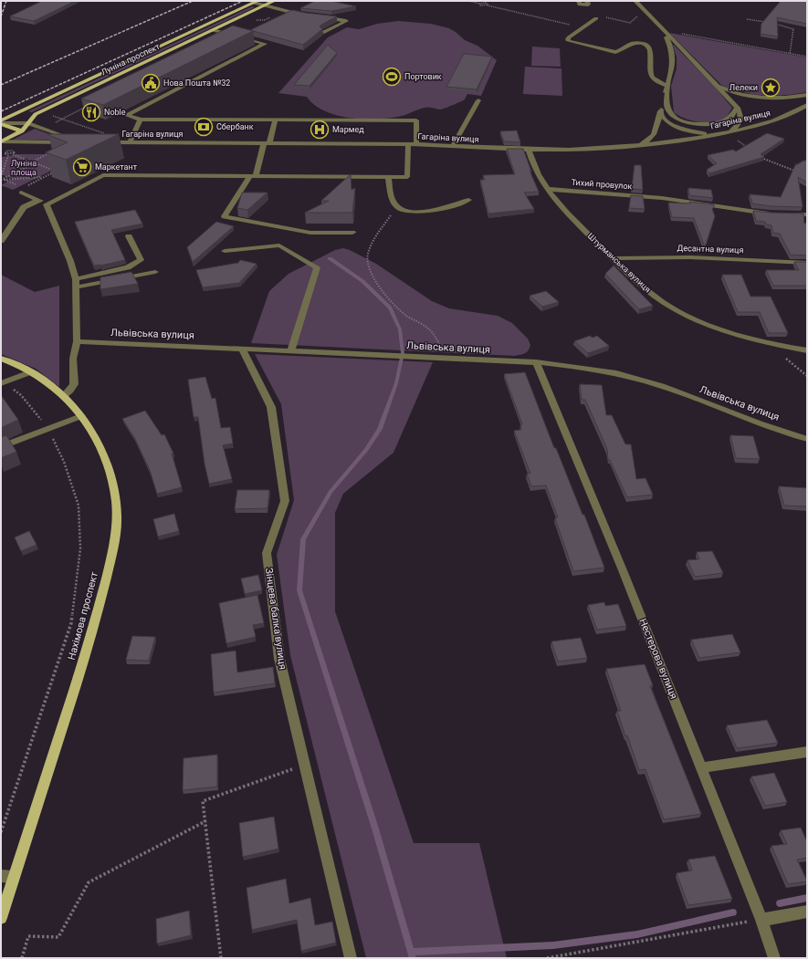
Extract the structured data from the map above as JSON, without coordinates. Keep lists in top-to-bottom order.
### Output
{
  "streets": {
    "main road": ["Луніна проспект", "Нахімова проспект"],
    "street": [
      "Гагаріна вулиця",
      "Тихий провулок",
      "Десантна вулиця",
      "Штурманська вулиця",
      "Львівська вулиця",
      "Зінцева балка вулиця",
      "Нестерова вулиця"
    ]
  },
  "crossings": [
    ["Гагаріна вулиця", "Штурманська вулиця"],
    ["Тихий провулок", "Штурманська вулиця"],
    ["Десантна вулиця", "Штурманська вулиця"],
    ["Львівська вулиця", "Зінцева балка вулиця"],
    ["Львівська вулиця", "Нестерова вулиця"]
  ],
  "parks": ["Луніна площа"],
  "places": {
    "sports": ["Портовик"],
    "public building": ["Нова Пошта №32"],
    "place": ["Лелеки"],
    "restaurant": ["Noble"],
    "bank": ["Сбербанк"],
    "hospital": ["Мармед"],
    "supermarket": ["Маркетант"]
  }
}
